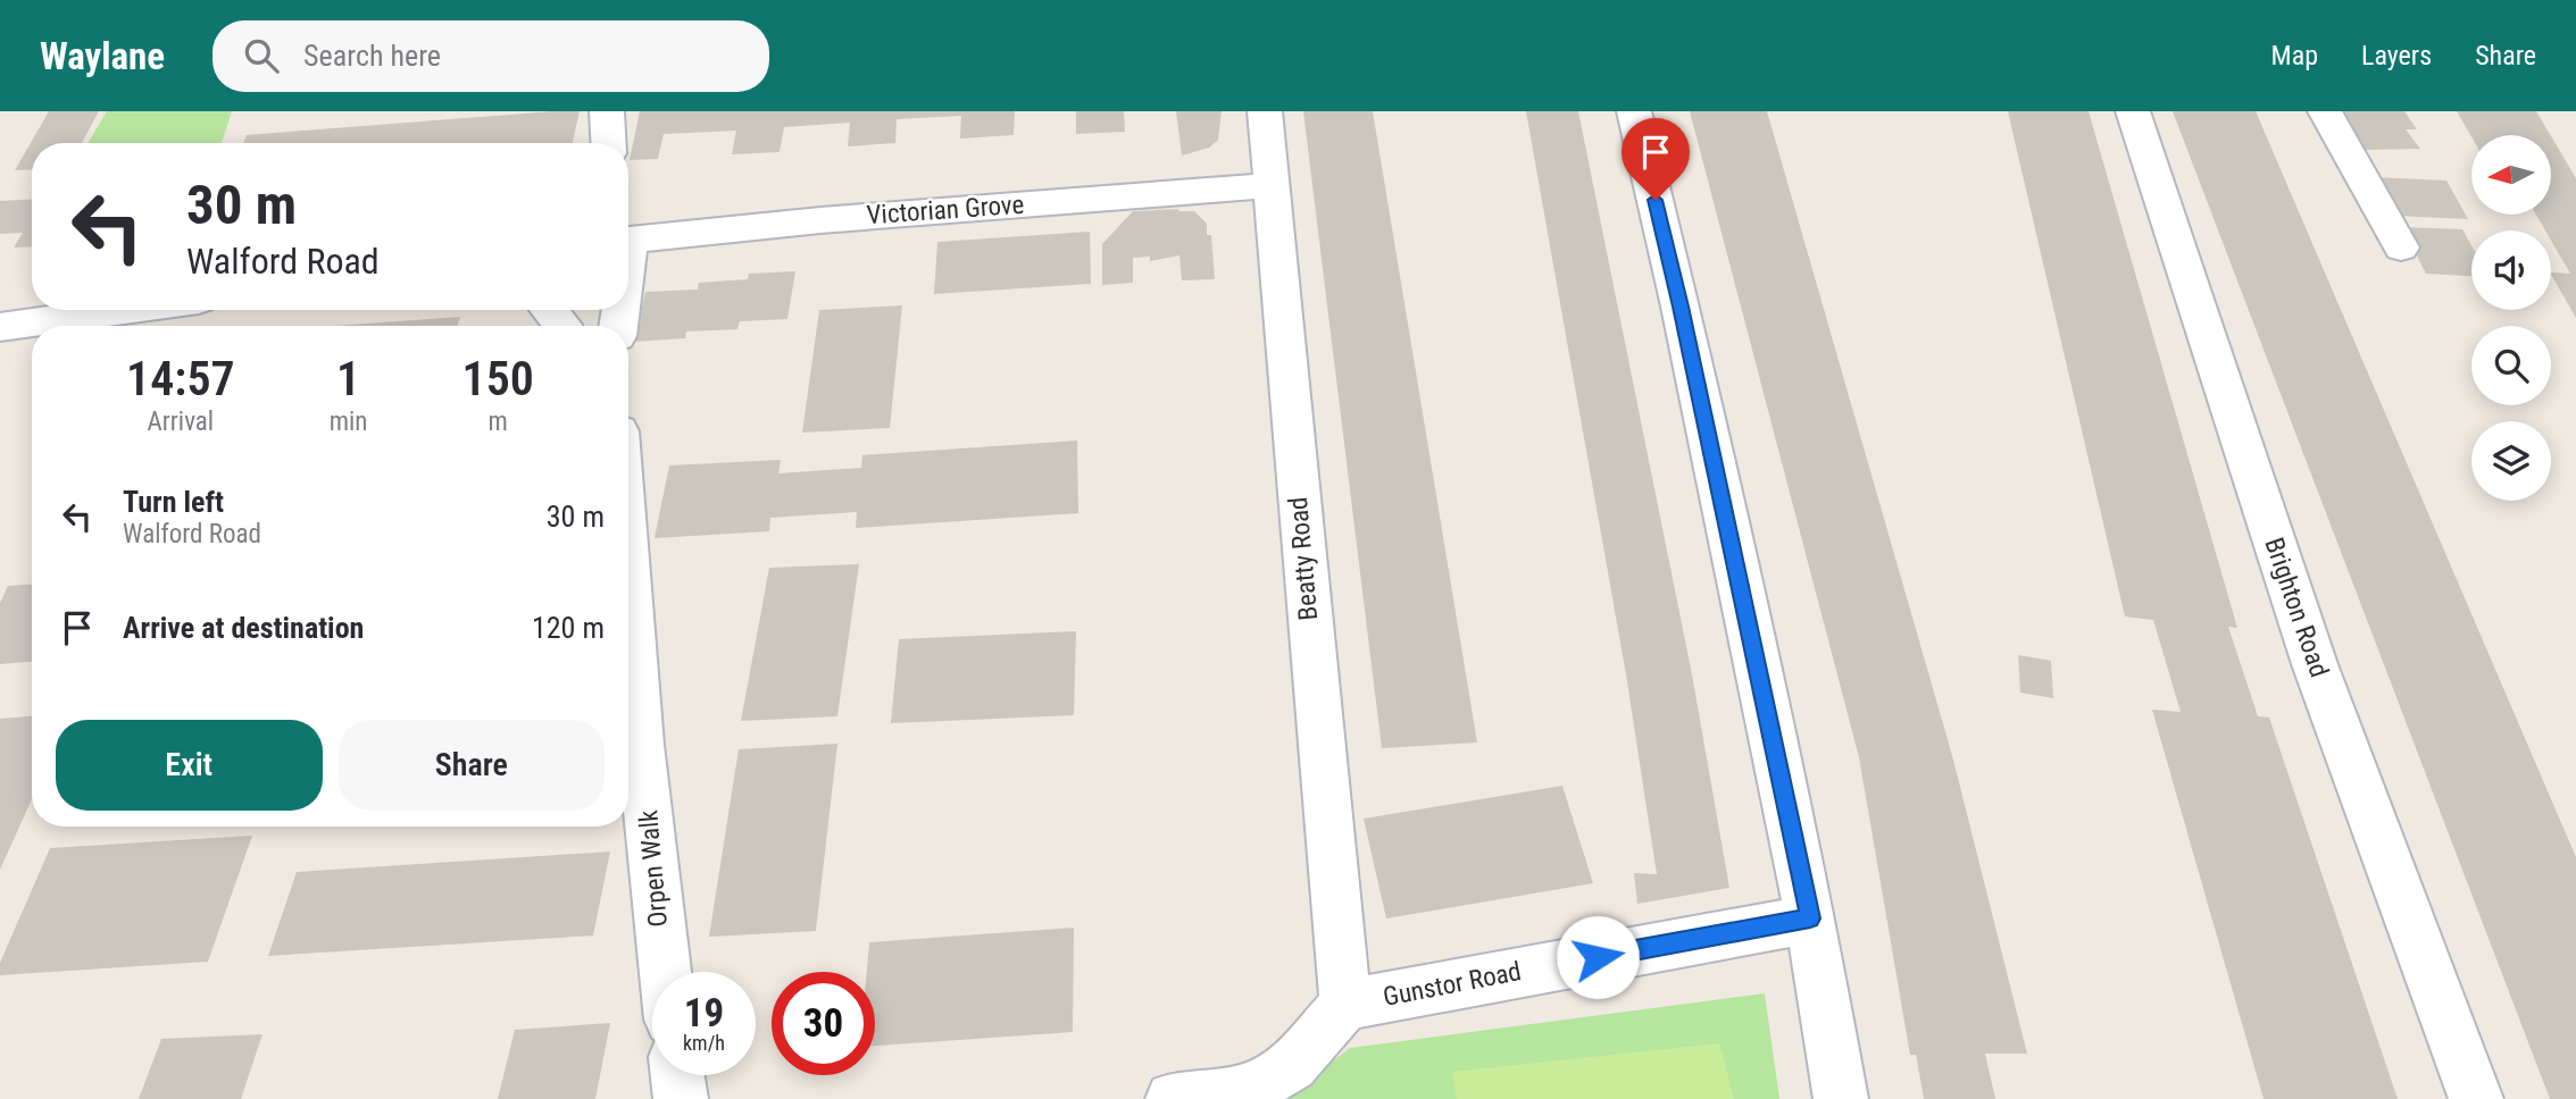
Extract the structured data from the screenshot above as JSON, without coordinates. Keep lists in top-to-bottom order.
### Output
{
  "streets": {
    "street": [
      "Victorian Grove",
      "Beatty Road",
      "Brighton Road",
      "Orpen Walk",
      "Gunstor Road"
    ]
  },
  "crossings": [
    ["Victorian Grove", "Beatty Road"],
    ["Beatty Road", "Gunstor Road"]
  ],
  "north": "left",
  "page": {
    "header": "Waylane",
    "search": "Search here",
    "nav": ["Map", "Layers", "Share"],
    "turn": ["30 m", "Walford Road"],
    "eta": [
      "14:57",
      "Arrival",
      "1",
      "min",
      "150",
      "m"
    ],
    "list": [
      {
        "name": "Turn left",
        "note": "Walford Road",
        "value": "30 m"
      },
      {
        "name": "Arrive at destination",
        "value": "120 m"
      }
    ],
    "buttons": ["Exit", "Share"],
    "speed": "19 km/h",
    "limit": "30"
  }
}
